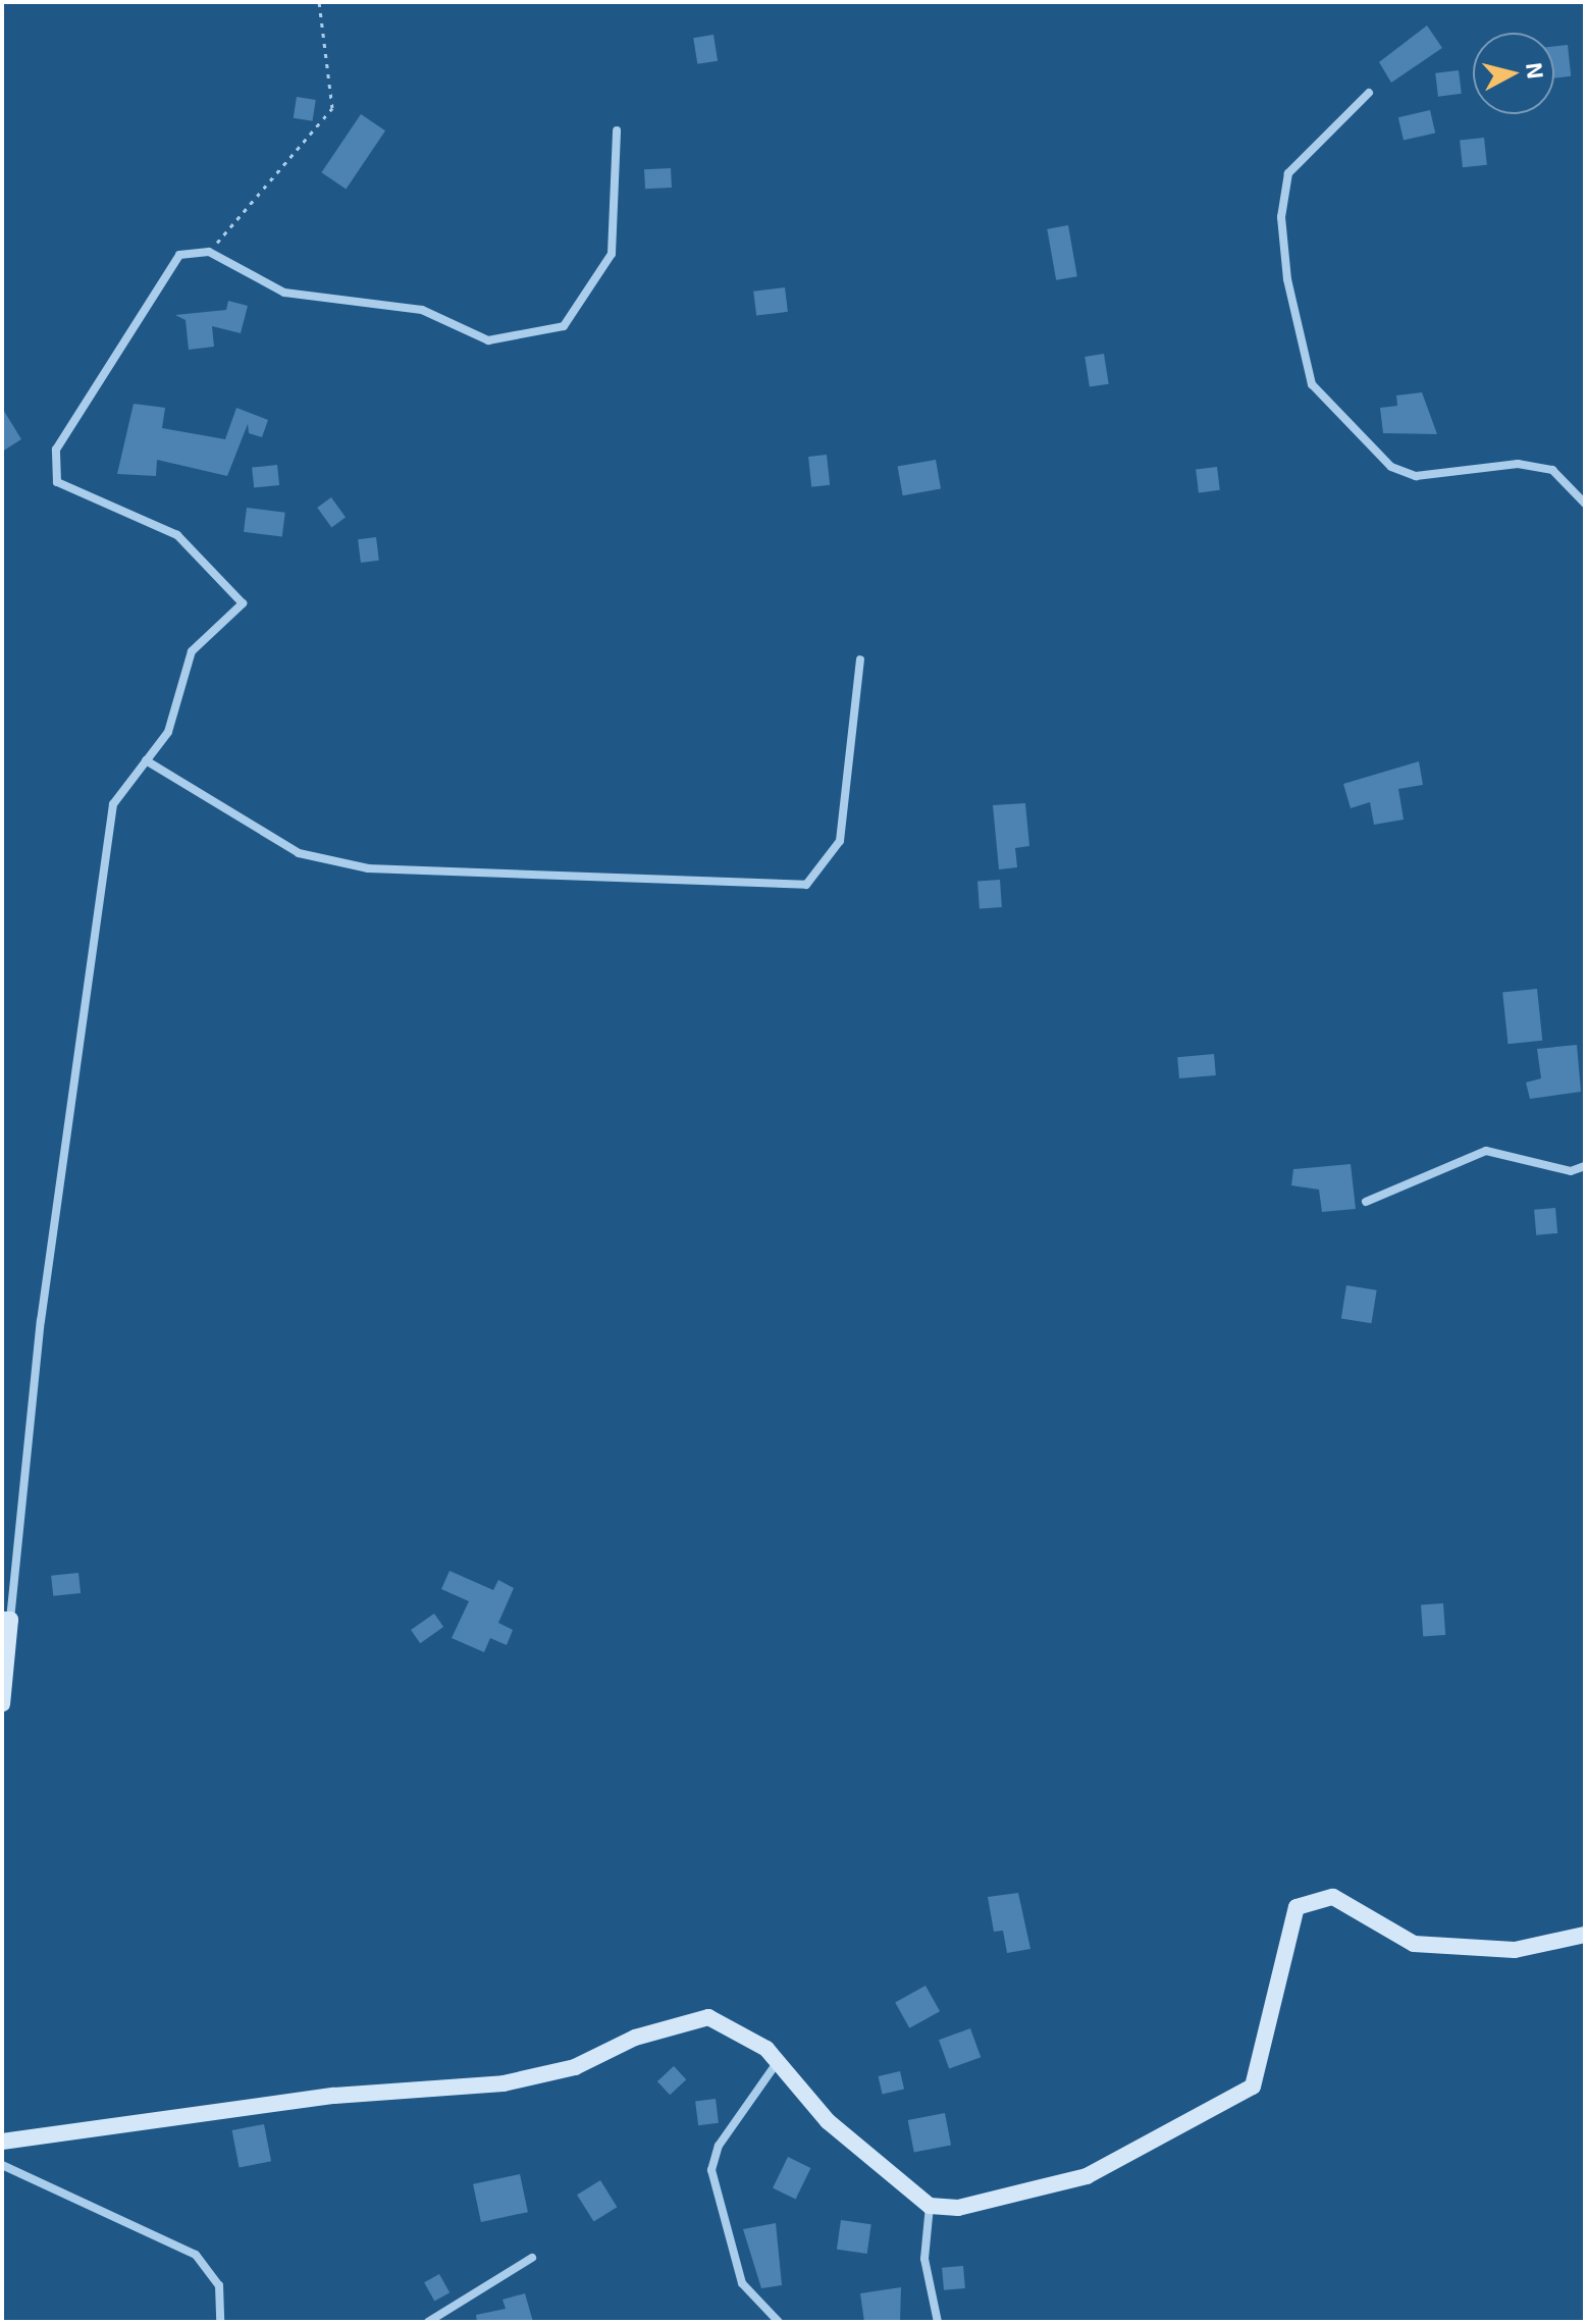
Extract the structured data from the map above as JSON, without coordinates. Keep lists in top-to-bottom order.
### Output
{
  "north": "right"
}
